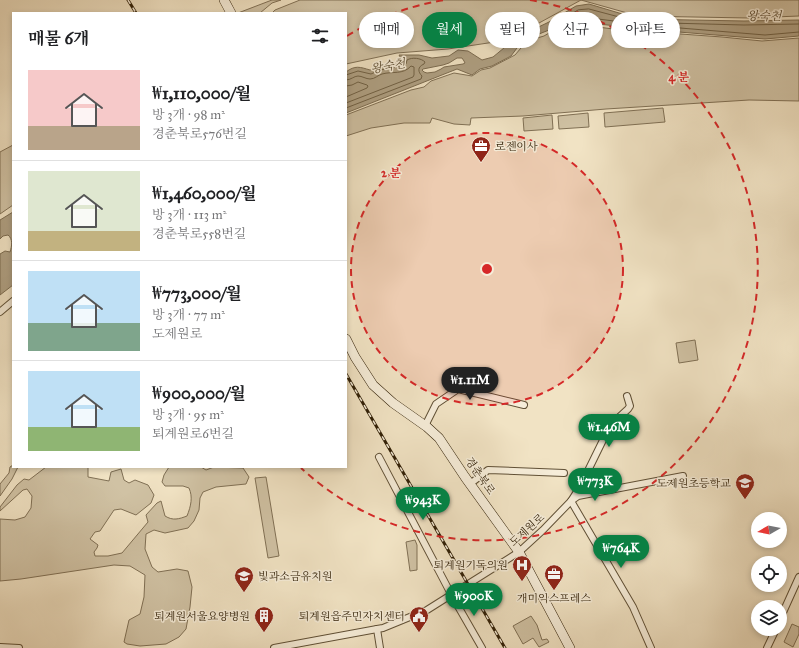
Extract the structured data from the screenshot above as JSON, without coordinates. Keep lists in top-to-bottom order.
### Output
{
  "streets": {
    "street": ["경춘북로", "도제원로"]
  },
  "crossings": [
    ["경춘북로", "도제원로"]
  ],
  "water": ["왕숙천"],
  "places": {
    "office": ["로젠이사", "개미익스프레스"],
    "school or university": ["도제원초등학교", "빛과소금유치원"],
    "hospital": ["퇴계원기독의원"],
    "building": ["퇴계원서울요양병원"],
    "public building": ["퇴계원읍주민자치센터"]
  },
  "north": "left",
  "page": {
    "chip": [
      "매매",
      "월세",
      "필터",
      "신규",
      "아파트"
    ],
    "heading": "매물 6개",
    "list": [
      {
        "name": "₩1,110,000/월",
        "note": "방 3개 · 98 m² · 경춘북로576번길"
      },
      {
        "name": "₩1,460,000/월",
        "note": "방 3개 · 113 m² · 경춘북로558번길"
      },
      {
        "name": "₩773,000/월",
        "note": "방 3개 · 77 m² · 도제원로"
      },
      {
        "name": "₩900,000/월",
        "note": "방 3개 · 95 m² · 퇴계원로6번길"
      }
    ],
    "price": [
      "₩1.11M",
      "₩1.46M",
      "₩773K",
      "₩943K",
      "₩764K",
      "₩900K"
    ]
  },
  "rings": ["4 분", "2 분"]
}
